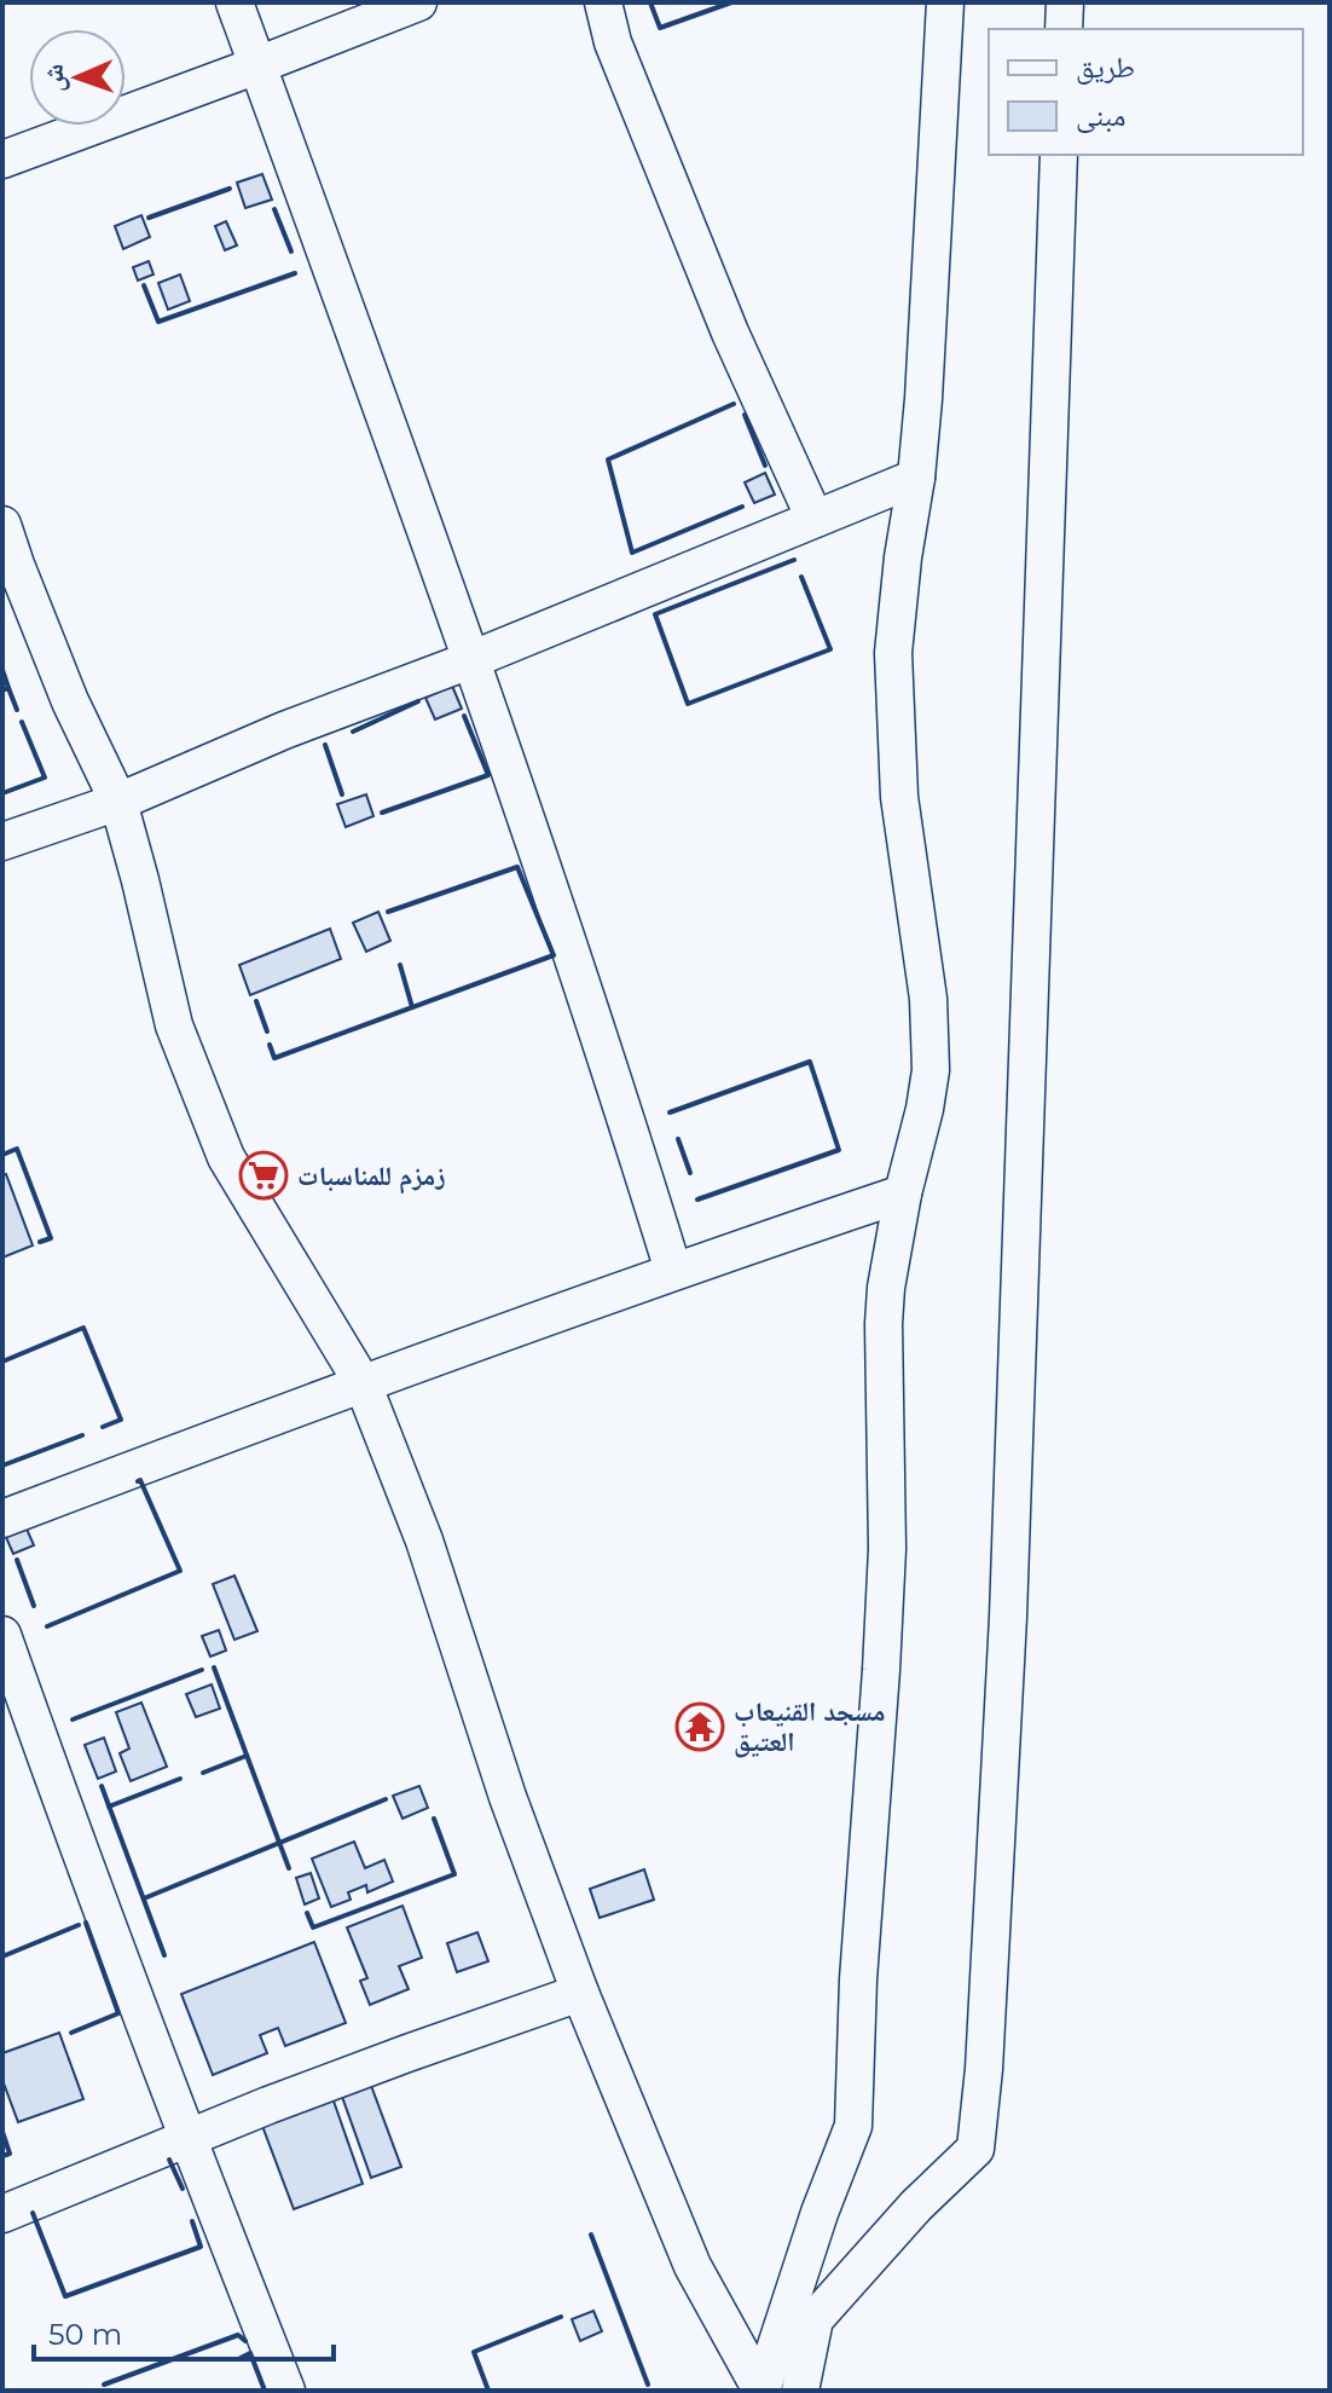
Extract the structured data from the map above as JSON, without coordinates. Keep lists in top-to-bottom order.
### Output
{
  "places": {
    "supermarket": ["زمزم للمناسبات"],
    "temple": ["مسجد القنيعاب العتيق"]
  },
  "legend": ["طريق", "مبنى"],
  "scale_bar": "50 m",
  "north": "left"
}
